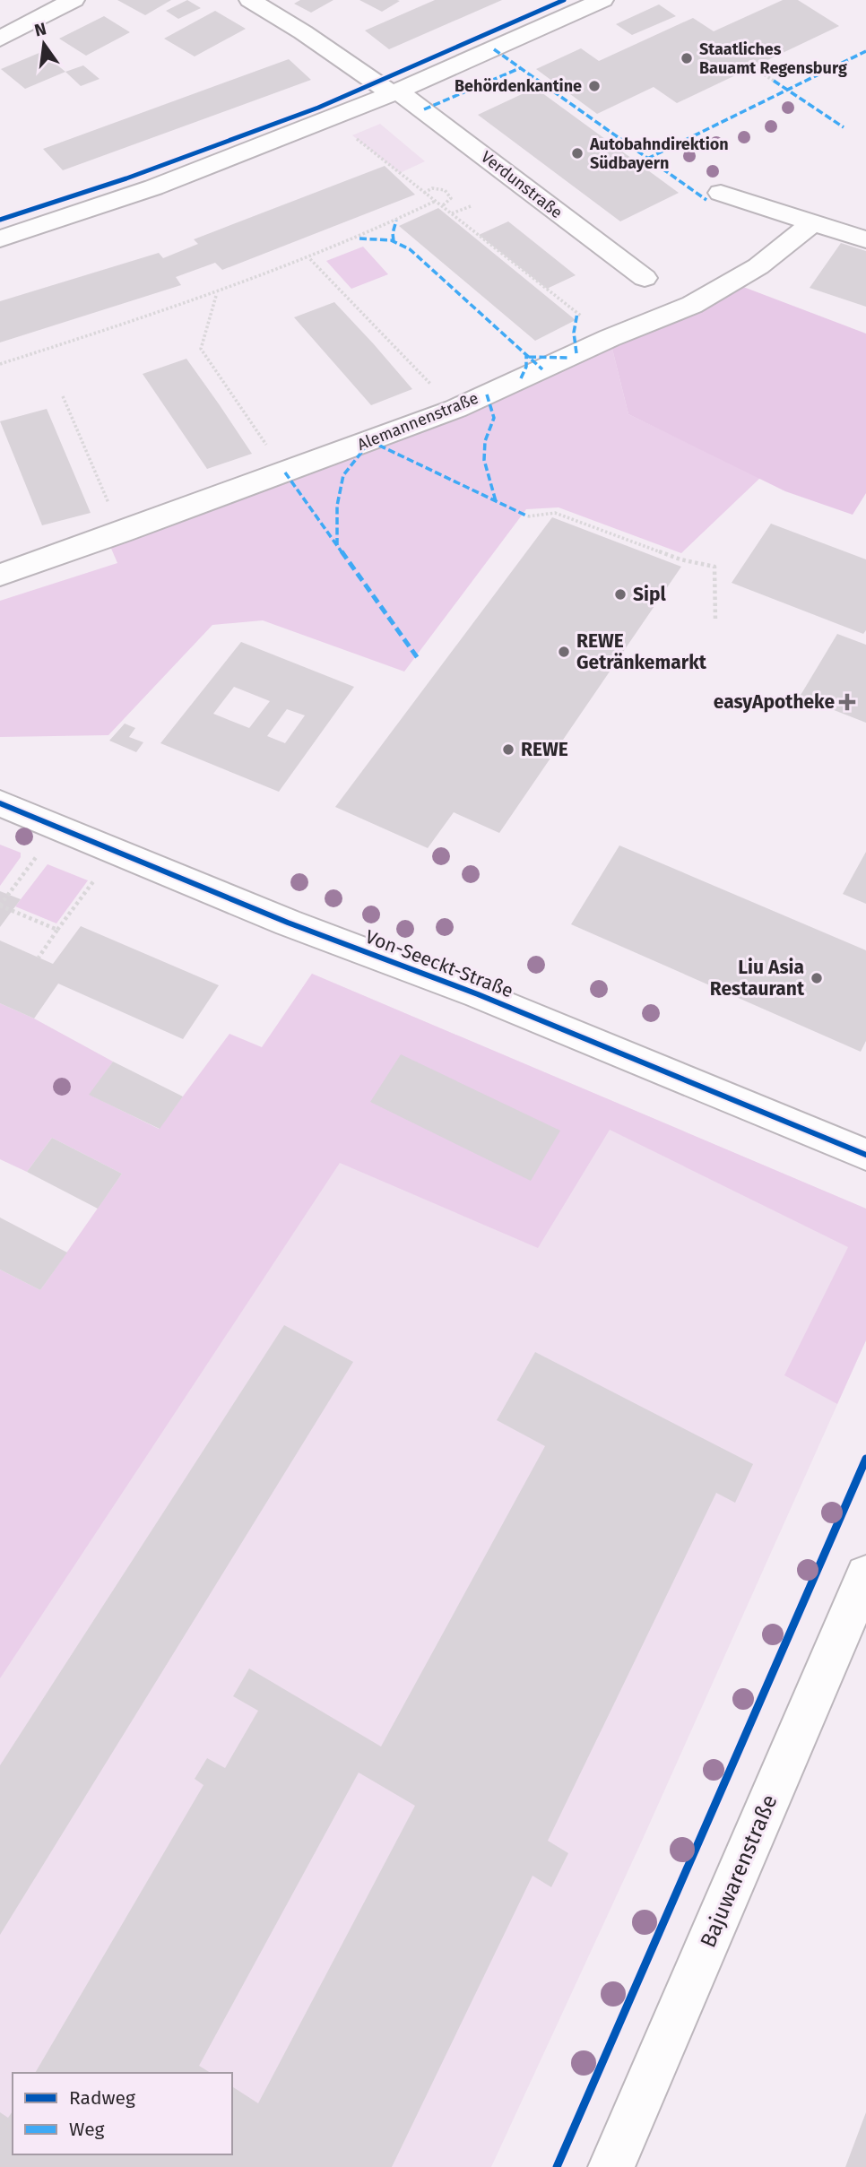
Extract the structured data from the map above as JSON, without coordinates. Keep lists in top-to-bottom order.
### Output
{
  "streets": {
    "street": [
      "Verdunstraße",
      "Alemannenstraße",
      "Von-Seeckt-Straße",
      "Bajuwarenstraße"
    ]
  },
  "places": {
    "other": [
      "Staatliches Bauamt Regensburg",
      "Behördenkantine",
      "Autobahndirektion Südbayern",
      "Sipl",
      "REWE Getränkemarkt",
      "REWE",
      "Liu Asia Restaurant"
    ],
    "health": ["easyApotheke"]
  },
  "legend": ["Radweg", "Weg"],
  "north": "top"
}
